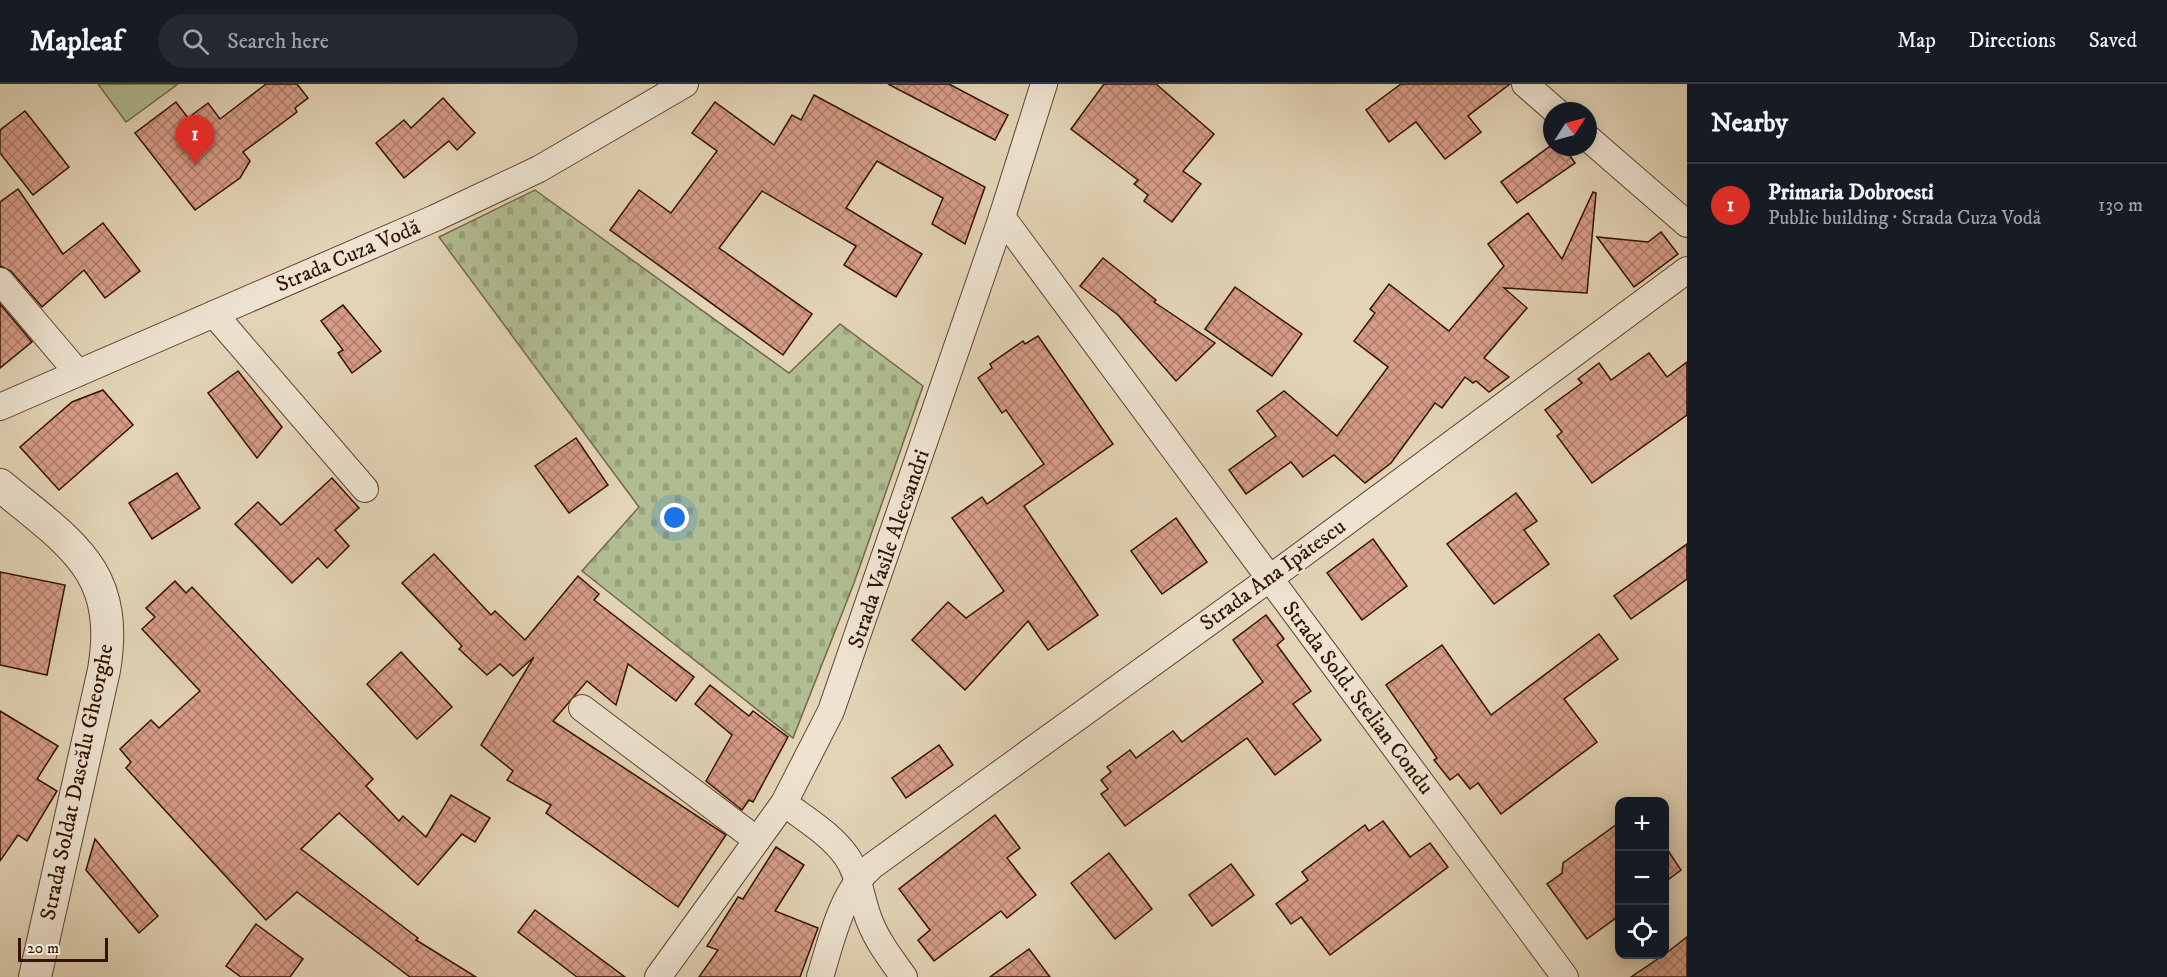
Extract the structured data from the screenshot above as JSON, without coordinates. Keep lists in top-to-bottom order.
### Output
{
  "streets": {
    "street": [
      "Strada Cuza Vodă",
      "Strada Vasile Alecsandri",
      "Strada Ana Ipătescu",
      "Strada Sold. Stelian Condu",
      "Strada Soldat Dascălu Gheorghe"
    ]
  },
  "crossings": [
    ["Strada Vasile Alecsandri", "Strada Sold. Stelian Condu"],
    ["Strada Ana Ipătescu", "Strada Sold. Stelian Condu"]
  ],
  "scale_bar": "20 m",
  "north": "top right",
  "page": {
    "header": "Mapleaf",
    "search": "Search here",
    "nav": ["Map", "Directions", "Saved"],
    "heading": "Nearby",
    "pins": "1",
    "list": [
      {
        "mark": "1",
        "name": "Primaria Dobroesti",
        "note": "Public building · Strada Cuza Vodă",
        "value": "130 m"
      }
    ],
    "map_buttons": ["+", "−"],
    "scale": "20 m"
  }
}
